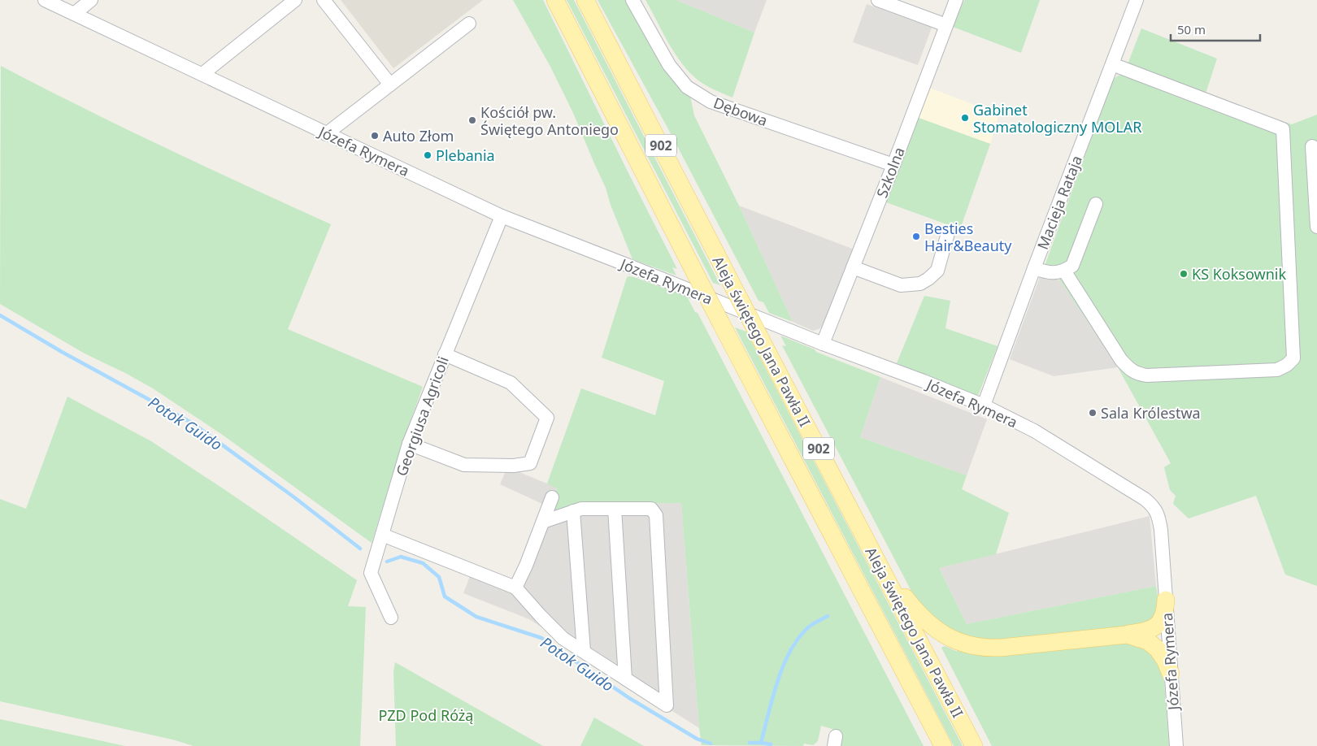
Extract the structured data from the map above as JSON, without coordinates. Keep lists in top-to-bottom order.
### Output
{
  "streets": {
    "main road": ["902", "Aleja świętego Jana Pawła II"],
    "street": [
      "Dębowa",
      "Józefa Rymera",
      "Szkolna",
      "Macieja Rataja",
      "Georgiusa Agricoli"
    ]
  },
  "crossings": [
    ["Dębowa", "Szkolna"],
    ["Józefa Rymera", "Szkolna"],
    ["Józefa Rymera", "Macieja Rataja"],
    ["Józefa Rymera", "Georgiusa Agricoli"]
  ],
  "water": ["Potok Guido"],
  "parks": ["PZD Pod Różą"],
  "places": [
    "Gabinet Stomatologiczny MOLAR",
    "Kościół pw. Świętego Antoniego",
    "Auto Złom",
    "Plebania",
    "Besties Hair&Beauty",
    "KS Koksownik",
    "Sala Królestwa"
  ],
  "scale_bar": "50 m"
}
